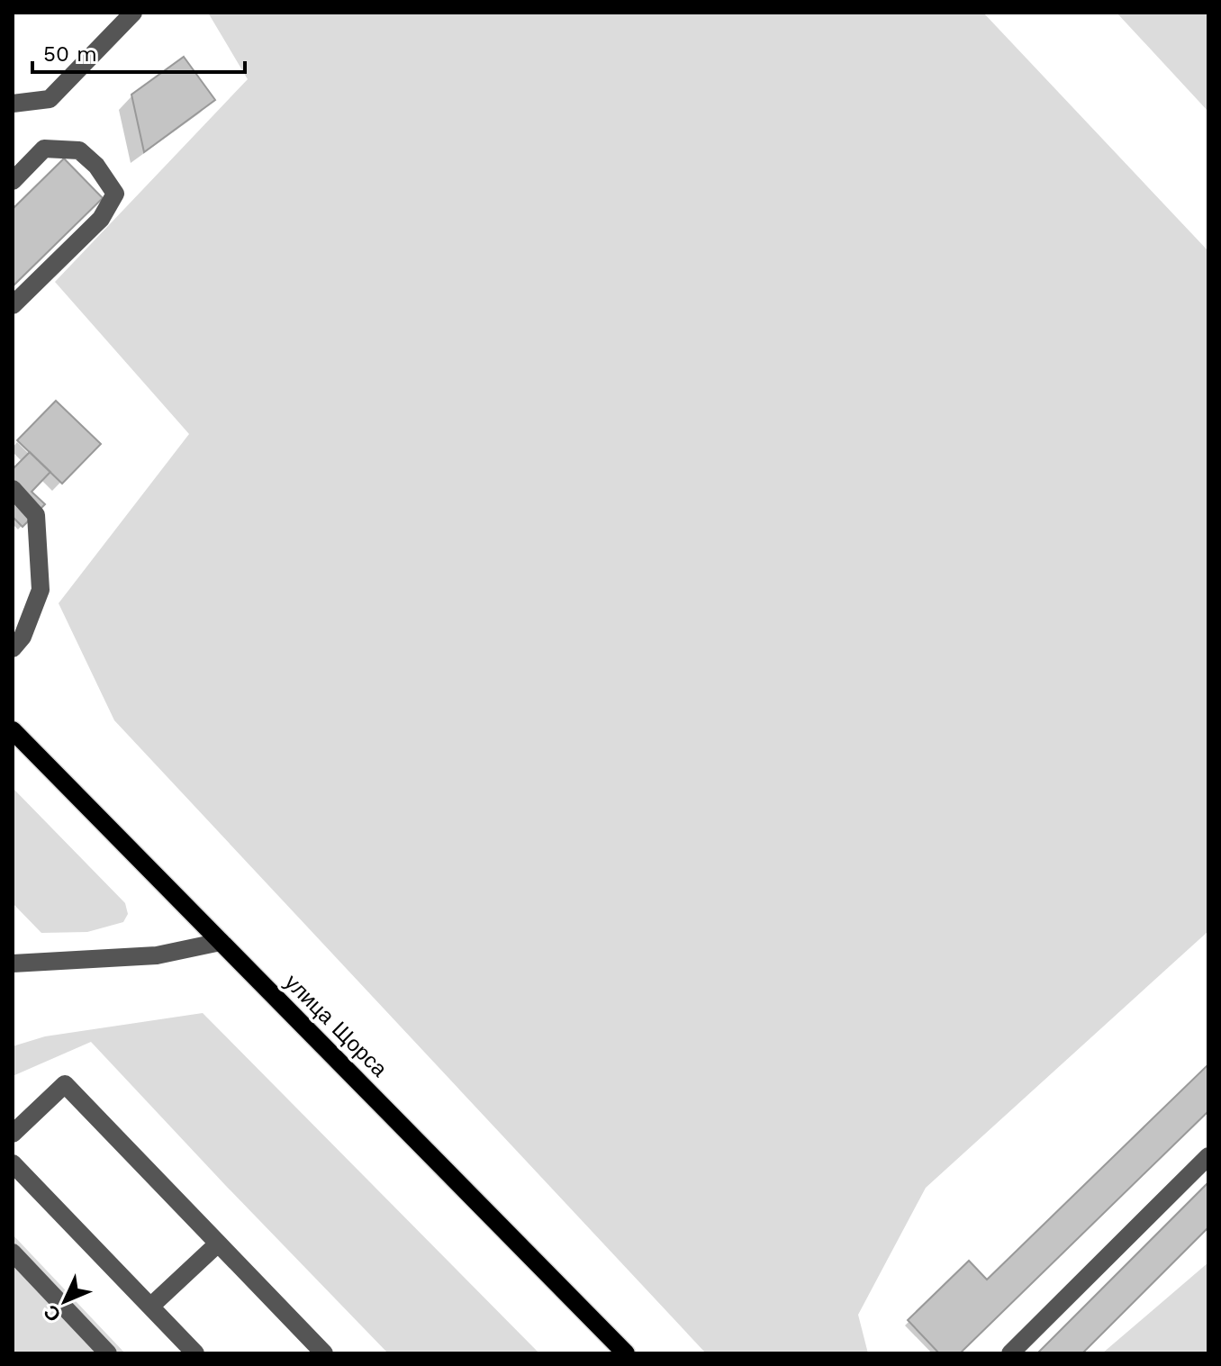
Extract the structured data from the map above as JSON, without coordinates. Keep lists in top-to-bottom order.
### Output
{
  "streets": {
    "main road": ["улица Щорса"]
  },
  "scale_bar": "50 m",
  "north": "bottom left"
}
